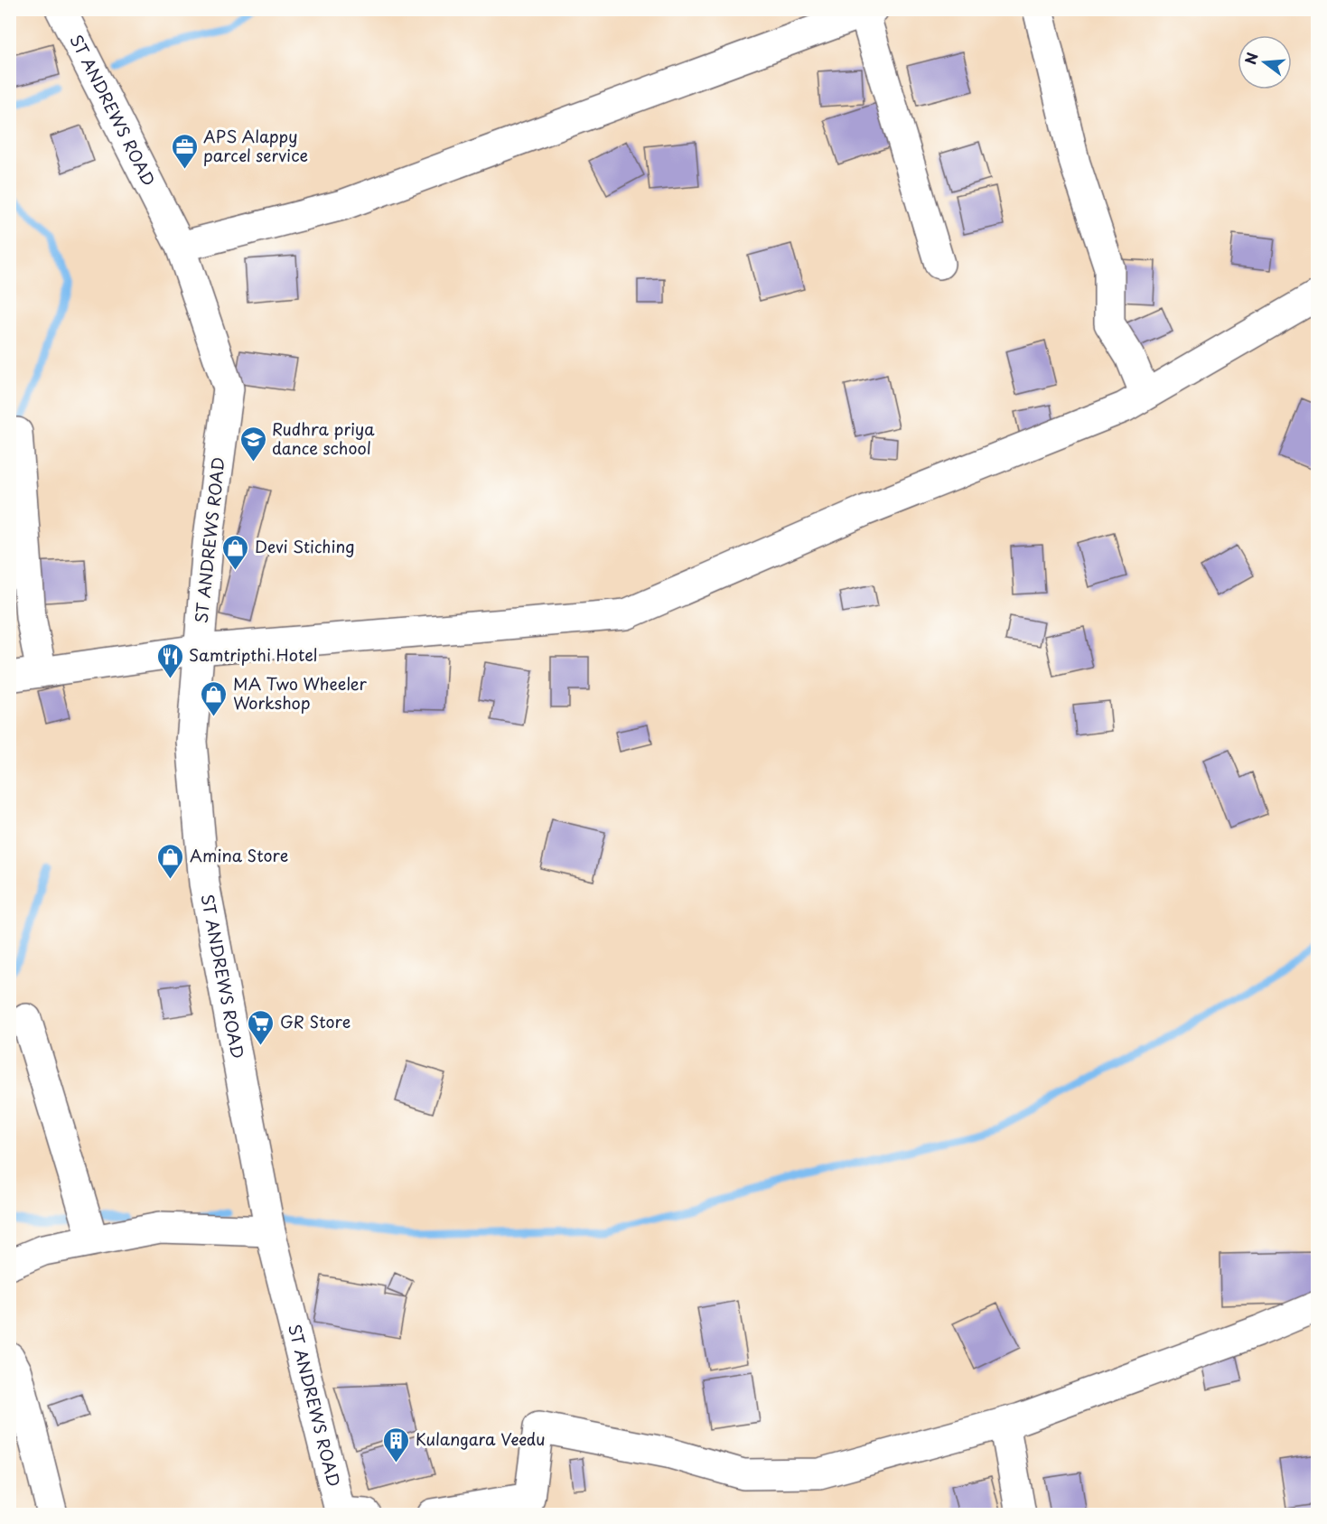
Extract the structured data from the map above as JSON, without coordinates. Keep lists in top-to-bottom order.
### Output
{
  "streets": {
    "street": ["ST ANDREWS ROAD"]
  },
  "places": {
    "office": ["APS Alappy parcel service"],
    "school or university": ["Rudhra priya dance school"],
    "shop": ["Devi Stiching", "MA Two Wheeler Workshop", "Amina Store"],
    "restaurant": ["Samtripthi Hotel"],
    "supermarket": ["GR Store"],
    "building": ["Kulangara Veedu"]
  },
  "north": "left"
}
